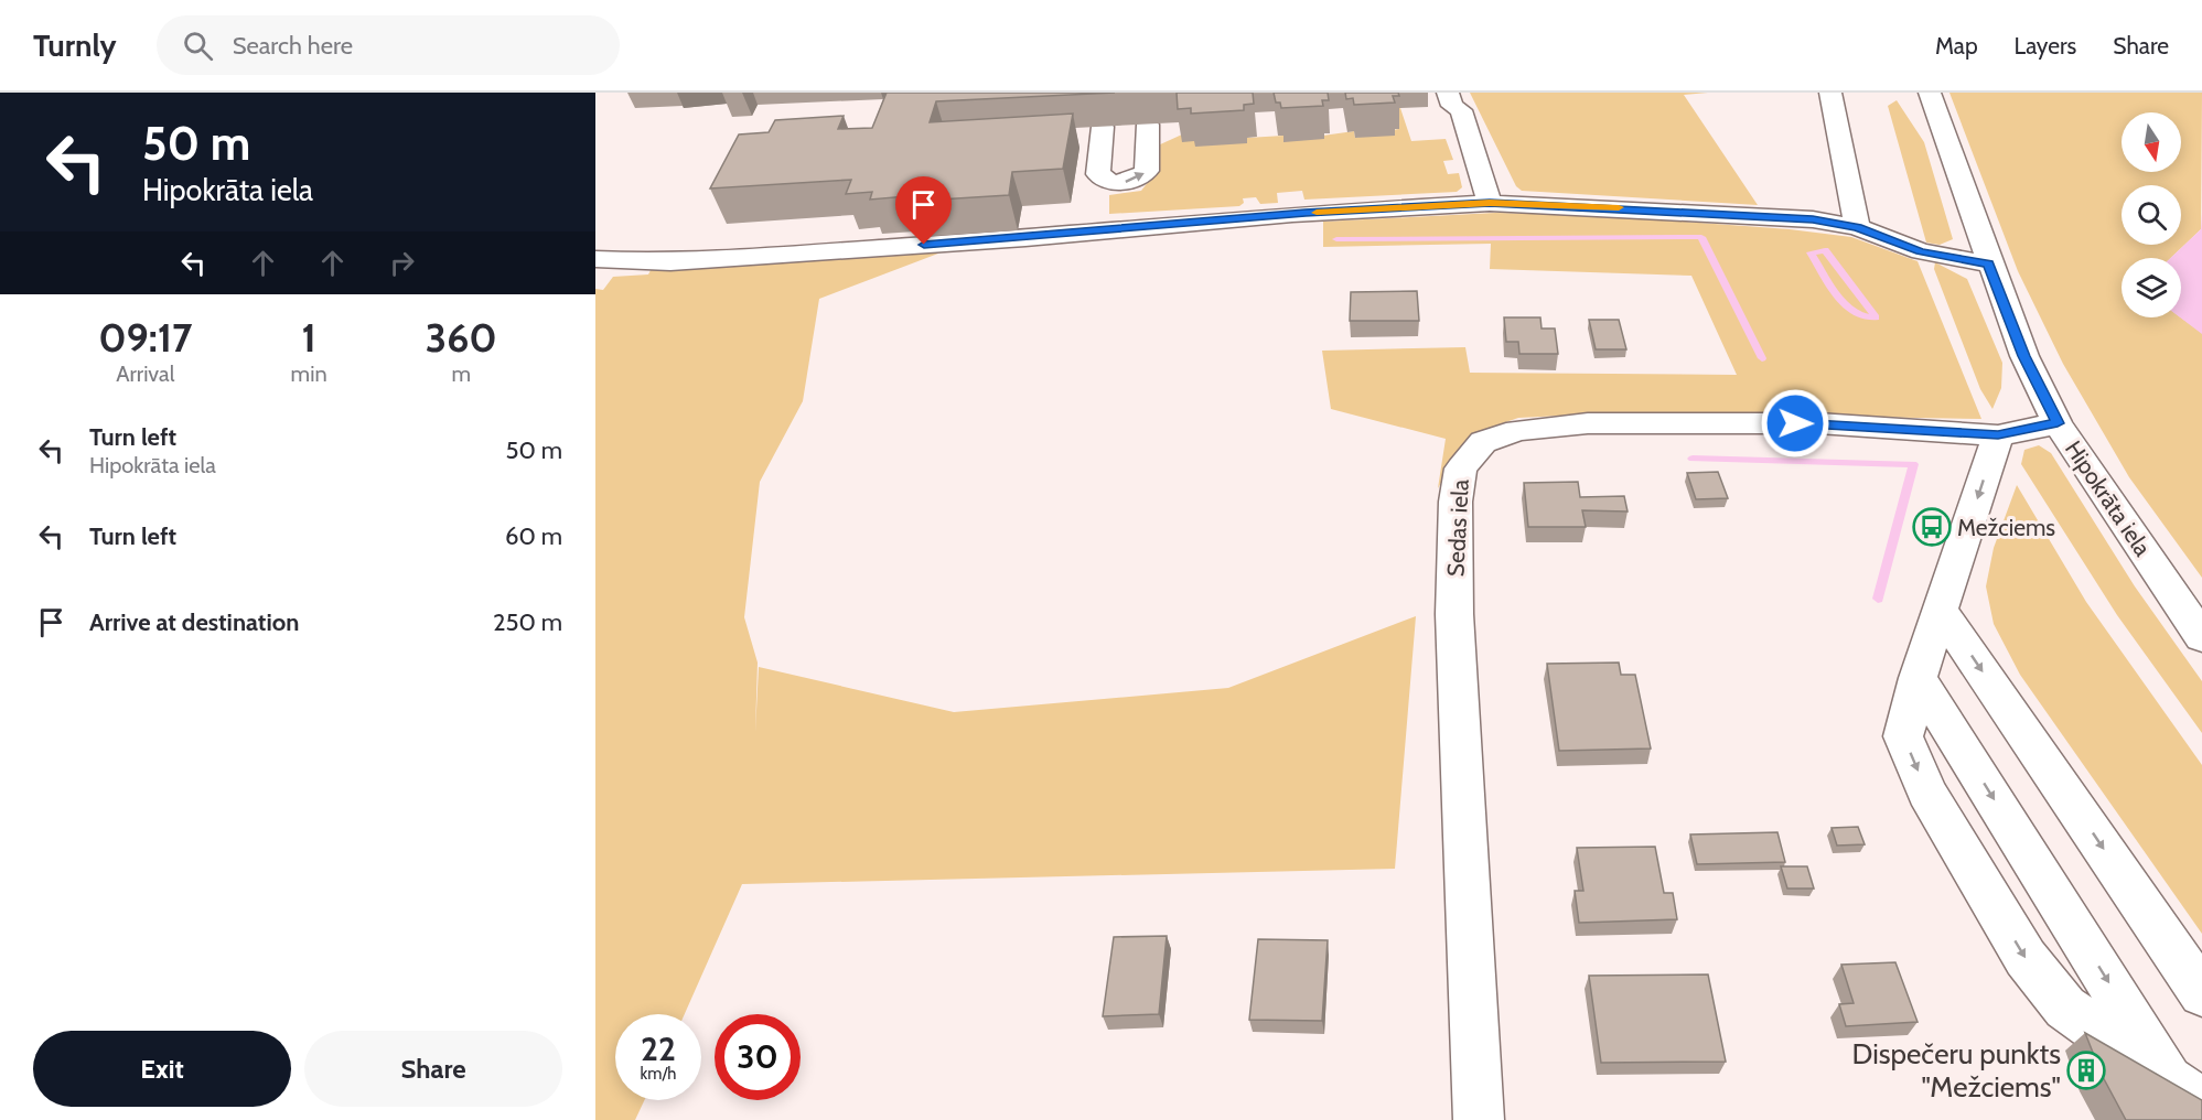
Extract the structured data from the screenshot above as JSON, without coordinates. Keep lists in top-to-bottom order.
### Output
{
  "streets": {
    "street": ["Hipokrāta iela", "Sedas iela"]
  },
  "crossings": [
    ["Hipokrāta iela", "Sedas iela"]
  ],
  "places": {
    "bus stop": ["Mežciems"],
    "building": ["Dispečeru punkts \"Mežciems\""]
  },
  "north": "bottom",
  "page": {
    "header": "Turnly",
    "search": "Search here",
    "nav": ["Map", "Layers", "Share"],
    "turn": ["50 m", "Hipokrāta iela"],
    "eta": [
      "09:17",
      "Arrival",
      "1",
      "min",
      "360",
      "m"
    ],
    "list": [
      {
        "name": "Turn left",
        "note": "Hipokrāta iela",
        "value": "50 m"
      },
      {
        "name": "Turn left",
        "value": "60 m"
      },
      {
        "name": "Arrive at destination",
        "value": "250 m"
      }
    ],
    "speed": "22 km/h",
    "limit": "30",
    "buttons": ["Exit", "Share"]
  }
}
